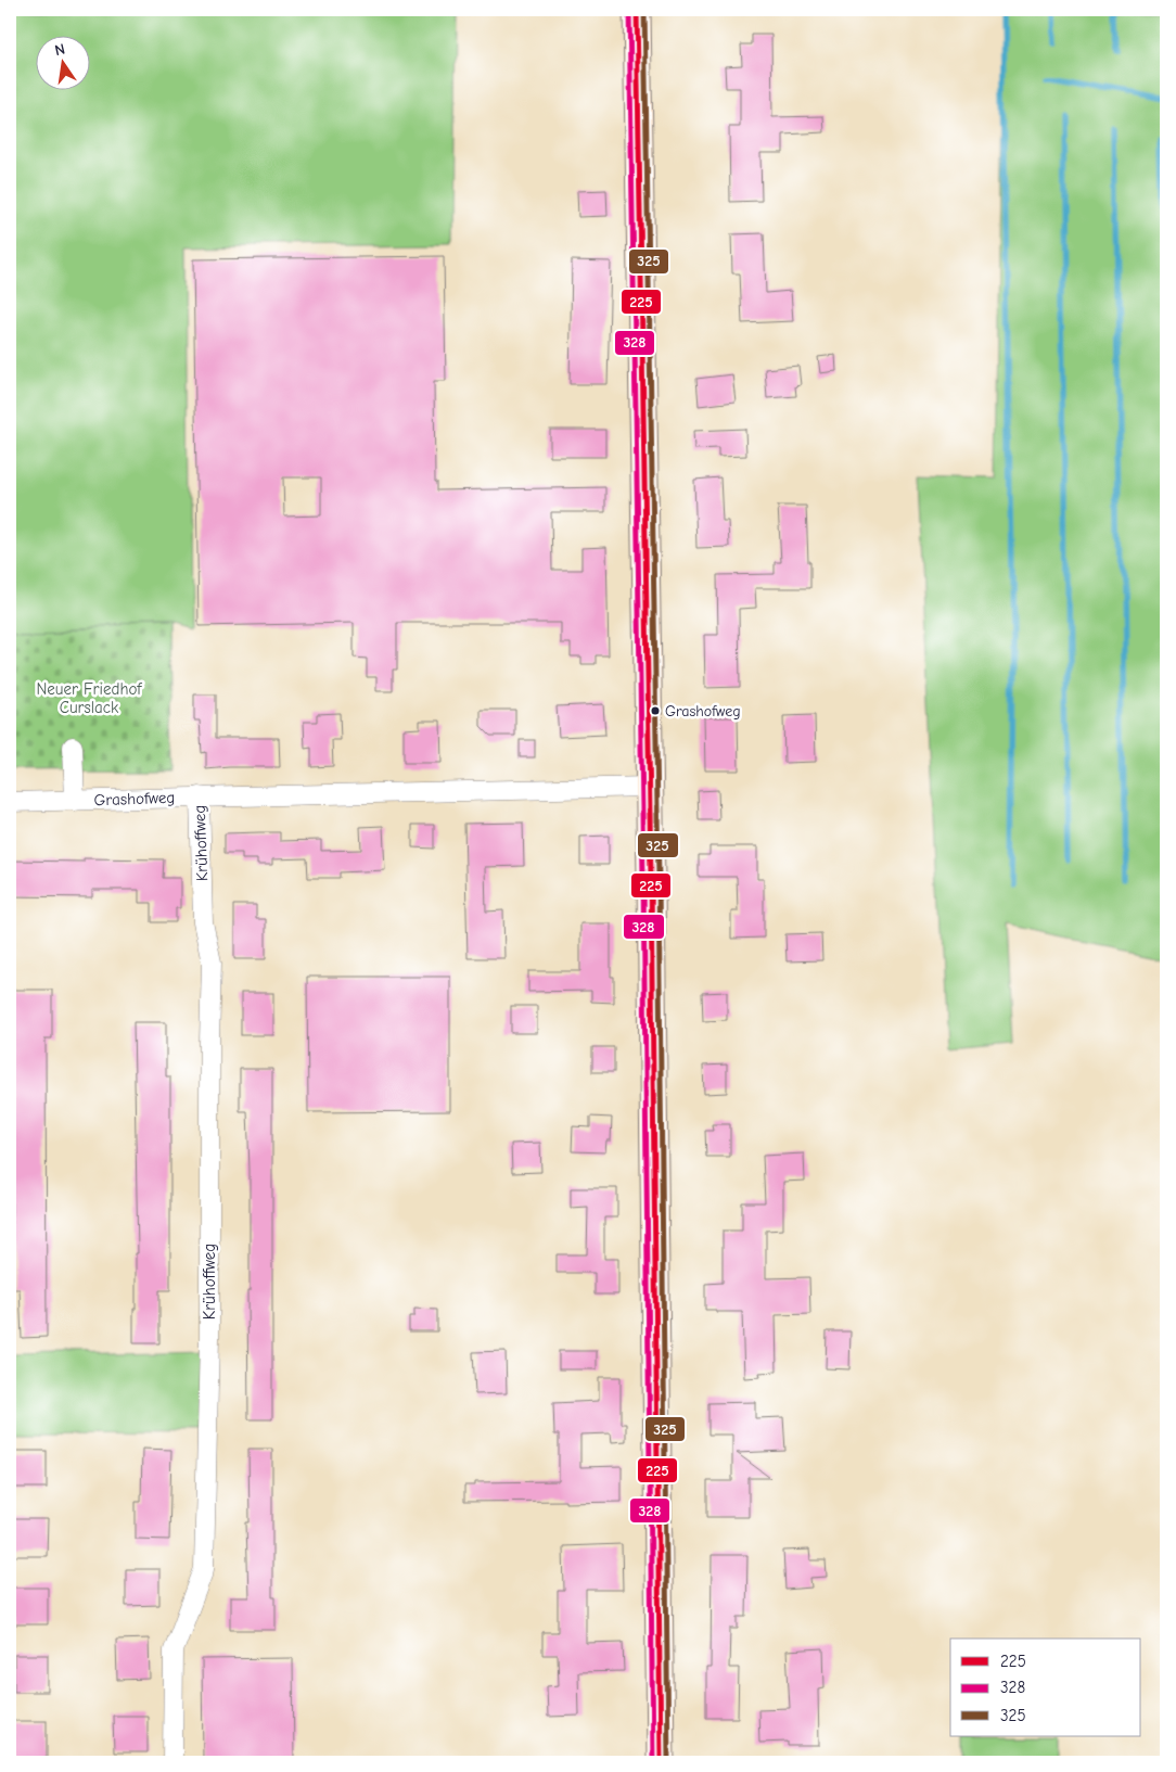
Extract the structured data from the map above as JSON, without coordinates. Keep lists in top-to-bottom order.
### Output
{
  "streets": {
    "street": ["Grashofweg", "Krühoffweg"]
  },
  "crossings": [
    ["Grashofweg", "Krühoffweg"]
  ],
  "parks": ["Neuer Friedhof Curslack"],
  "places": ["Grashofweg"],
  "lines": ["transit line 225", "transit line 328", "transit line 325"],
  "legend": ["225", "328", "325"],
  "north": "top"
}
